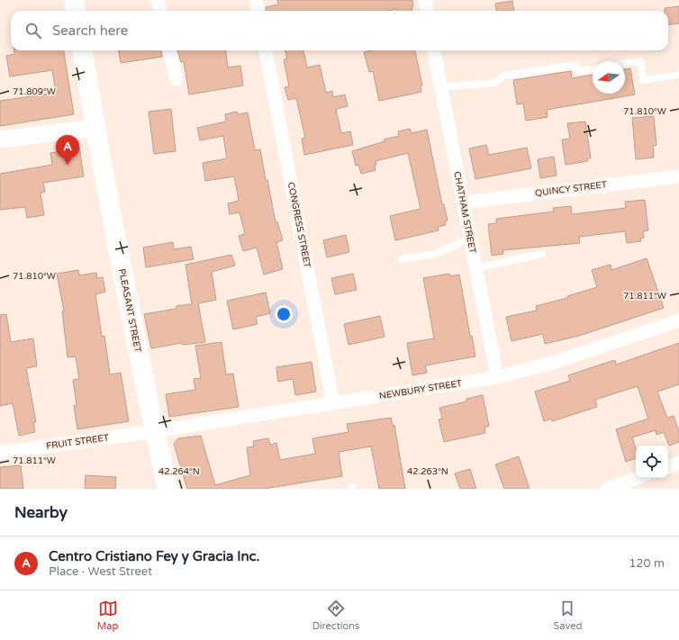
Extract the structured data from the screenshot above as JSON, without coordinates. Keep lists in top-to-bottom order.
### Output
{
  "streets": {
    "main road": ["PLEASANT STREET"],
    "street": [
      "QUINCY STREET",
      "CHATHAM STREET",
      "CONGRESS STREET",
      "NEWBURY STREET",
      "FRUIT STREET"
    ]
  },
  "crossings": [
    ["QUINCY STREET", "CHATHAM STREET"],
    ["CHATHAM STREET", "NEWBURY STREET"],
    ["CONGRESS STREET", "NEWBURY STREET"],
    ["PLEASANT STREET", "NEWBURY STREET"],
    ["PLEASANT STREET", "FRUIT STREET"],
    ["NEWBURY STREET", "FRUIT STREET"]
  ],
  "north": "left",
  "page": {
    "search": "Search here",
    "pins": "A",
    "heading": "Nearby",
    "list": [
      {
        "mark": "A",
        "name": "Centro Cristiano Fey y Gracia Inc.",
        "note": "Place · West Street",
        "value": "120 m"
      }
    ],
    "nav": ["Map", "Directions", "Saved"]
  },
  "coordinates": [
    "71.809°W",
    "71.810°W",
    "71.811°W",
    "42.264°N",
    "42.263°N"
  ]
}
